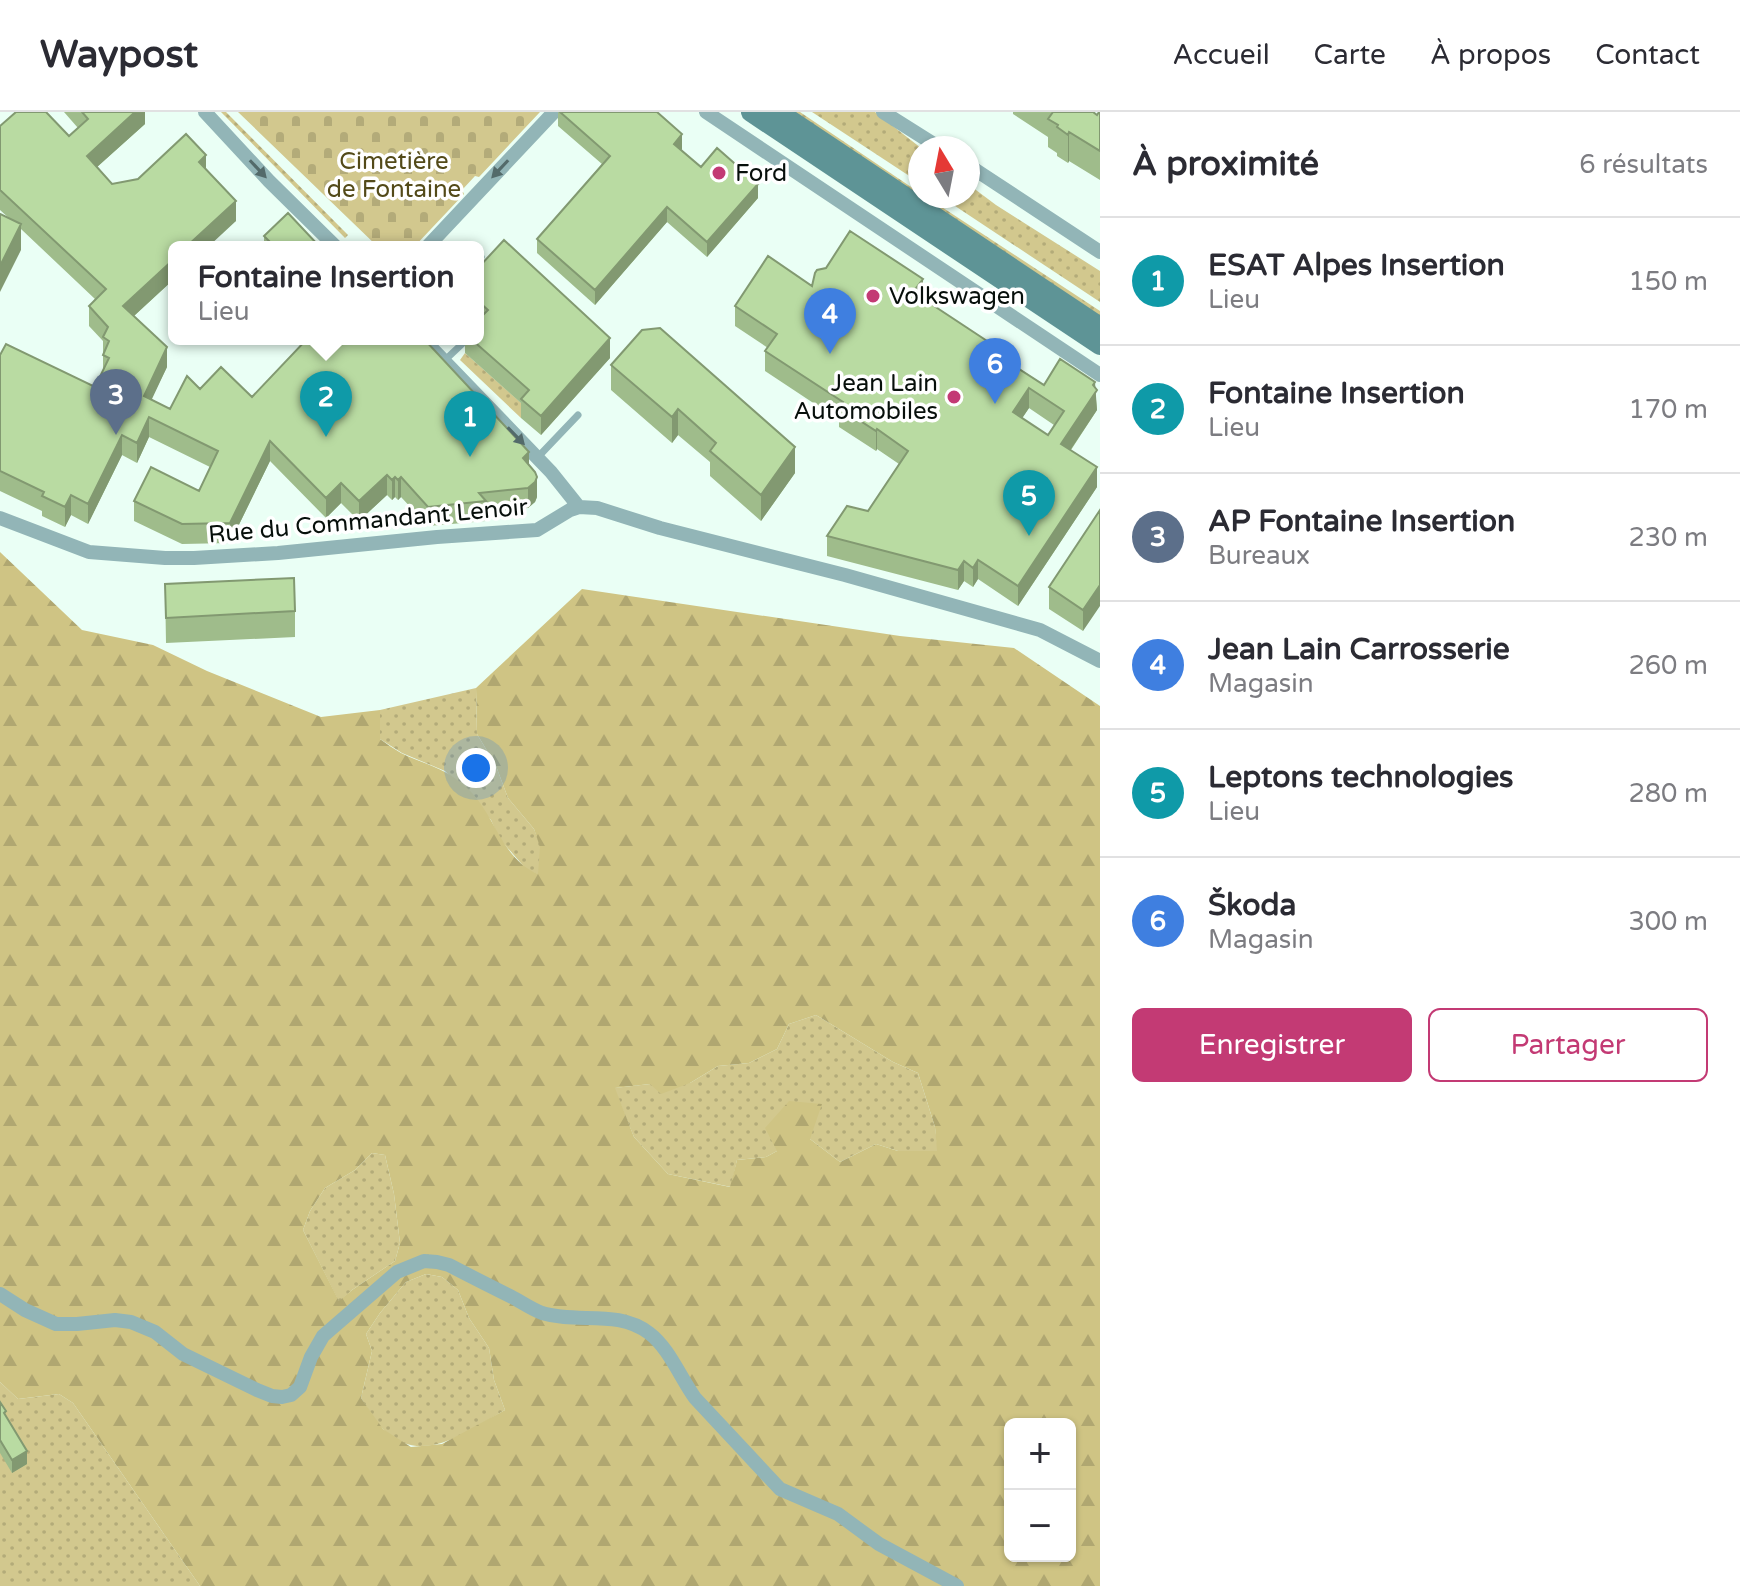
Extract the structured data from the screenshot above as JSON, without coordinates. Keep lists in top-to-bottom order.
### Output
{
  "streets": {
    "street": ["Rue du Commandant Lenoir"]
  },
  "parks": ["Cimetière de Fontaine"],
  "places": ["Ford", "Volkswagen", "Jean Lain Automobiles"],
  "north": "top",
  "page": {
    "header": "Waypost",
    "nav": [
      "Accueil",
      "Carte",
      "À propos",
      "Contact"
    ],
    "heading": ["À proximité", "6 résultats"],
    "list": [
      {
        "mark": "1",
        "name": "ESAT Alpes Insertion",
        "note": "Lieu",
        "value": "150 m"
      },
      {
        "mark": "2",
        "name": "Fontaine Insertion",
        "note": "Lieu",
        "value": "170 m"
      },
      {
        "mark": "3",
        "name": "AP Fontaine Insertion",
        "note": "Bureaux",
        "value": "230 m"
      },
      {
        "mark": "4",
        "name": "Jean Lain Carrosserie",
        "note": "Magasin",
        "value": "260 m"
      },
      {
        "mark": "5",
        "name": "Leptons technologies",
        "note": "Lieu",
        "value": "280 m"
      },
      {
        "mark": "6",
        "name": "Škoda",
        "note": "Magasin",
        "value": "300 m"
      }
    ],
    "popup": ["Fontaine Insertion", "Lieu"],
    "pins": [
      "4",
      "6",
      "3",
      "2",
      "1",
      "5"
    ],
    "buttons": ["Enregistrer", "Partager"],
    "map_buttons": ["+", "−"]
  }
}
